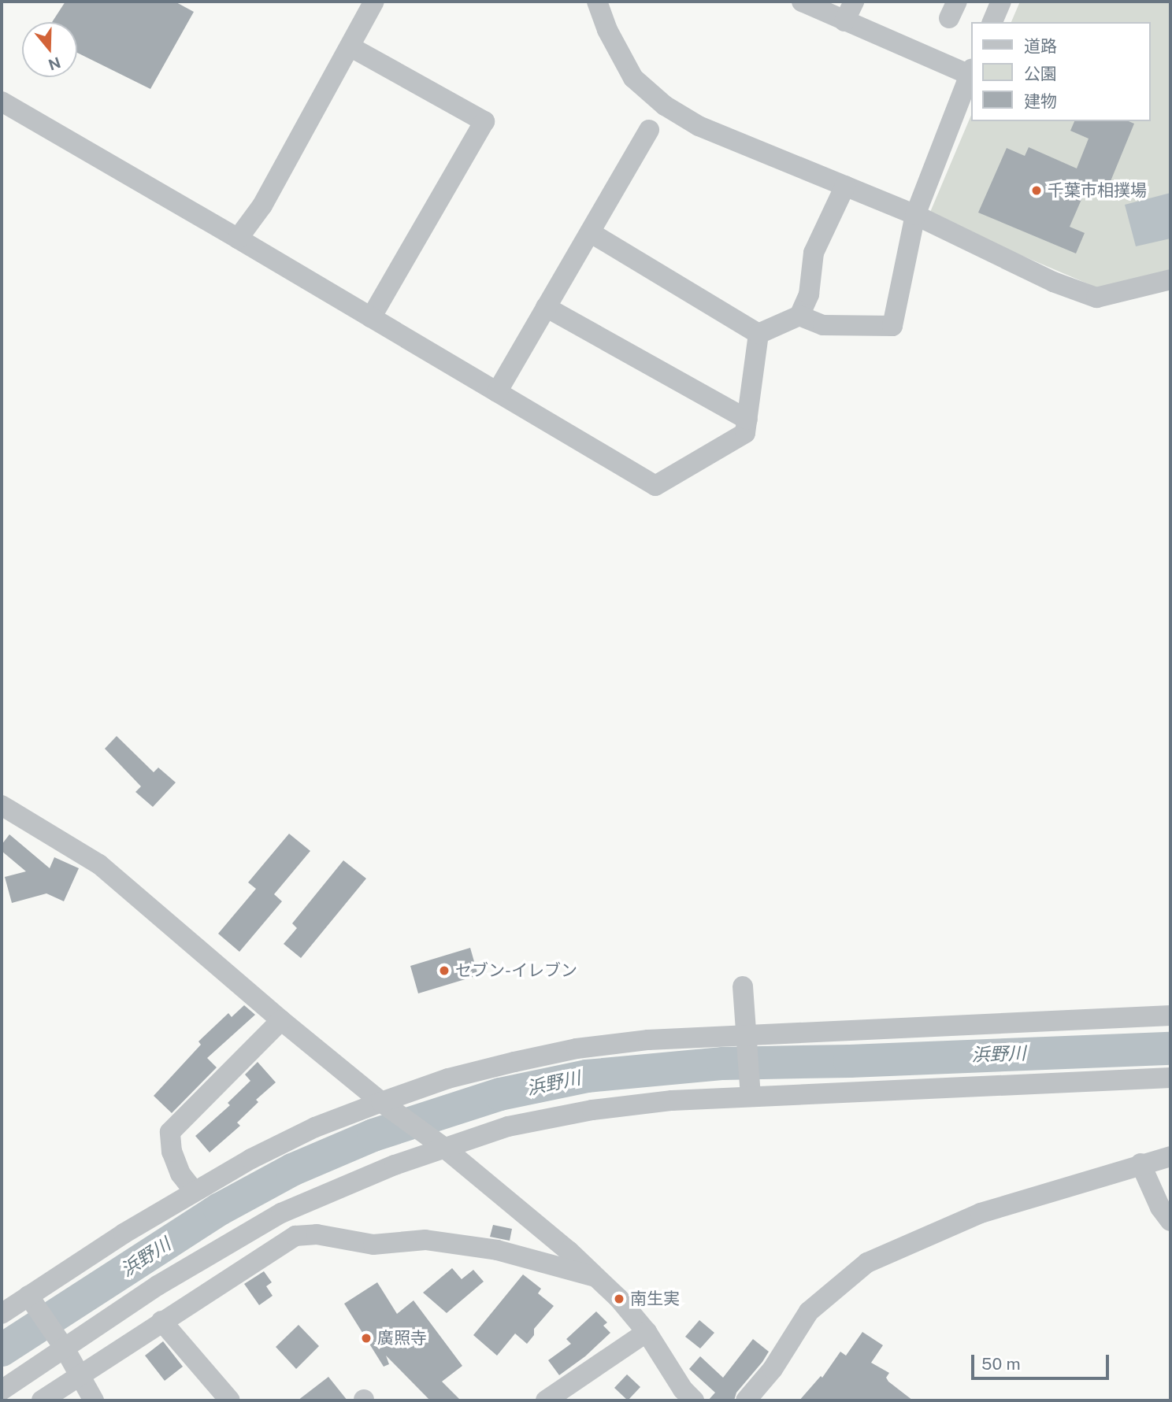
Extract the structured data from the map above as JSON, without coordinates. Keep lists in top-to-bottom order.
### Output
{
  "water": ["浜野川"],
  "places": [
    "千葉市相撲場",
    "セブン-イレブン",
    "南生実",
    "廣照寺"
  ],
  "legend": ["道路", "公園", "建物"],
  "scale_bar": "50 m",
  "north": "bottom"
}
